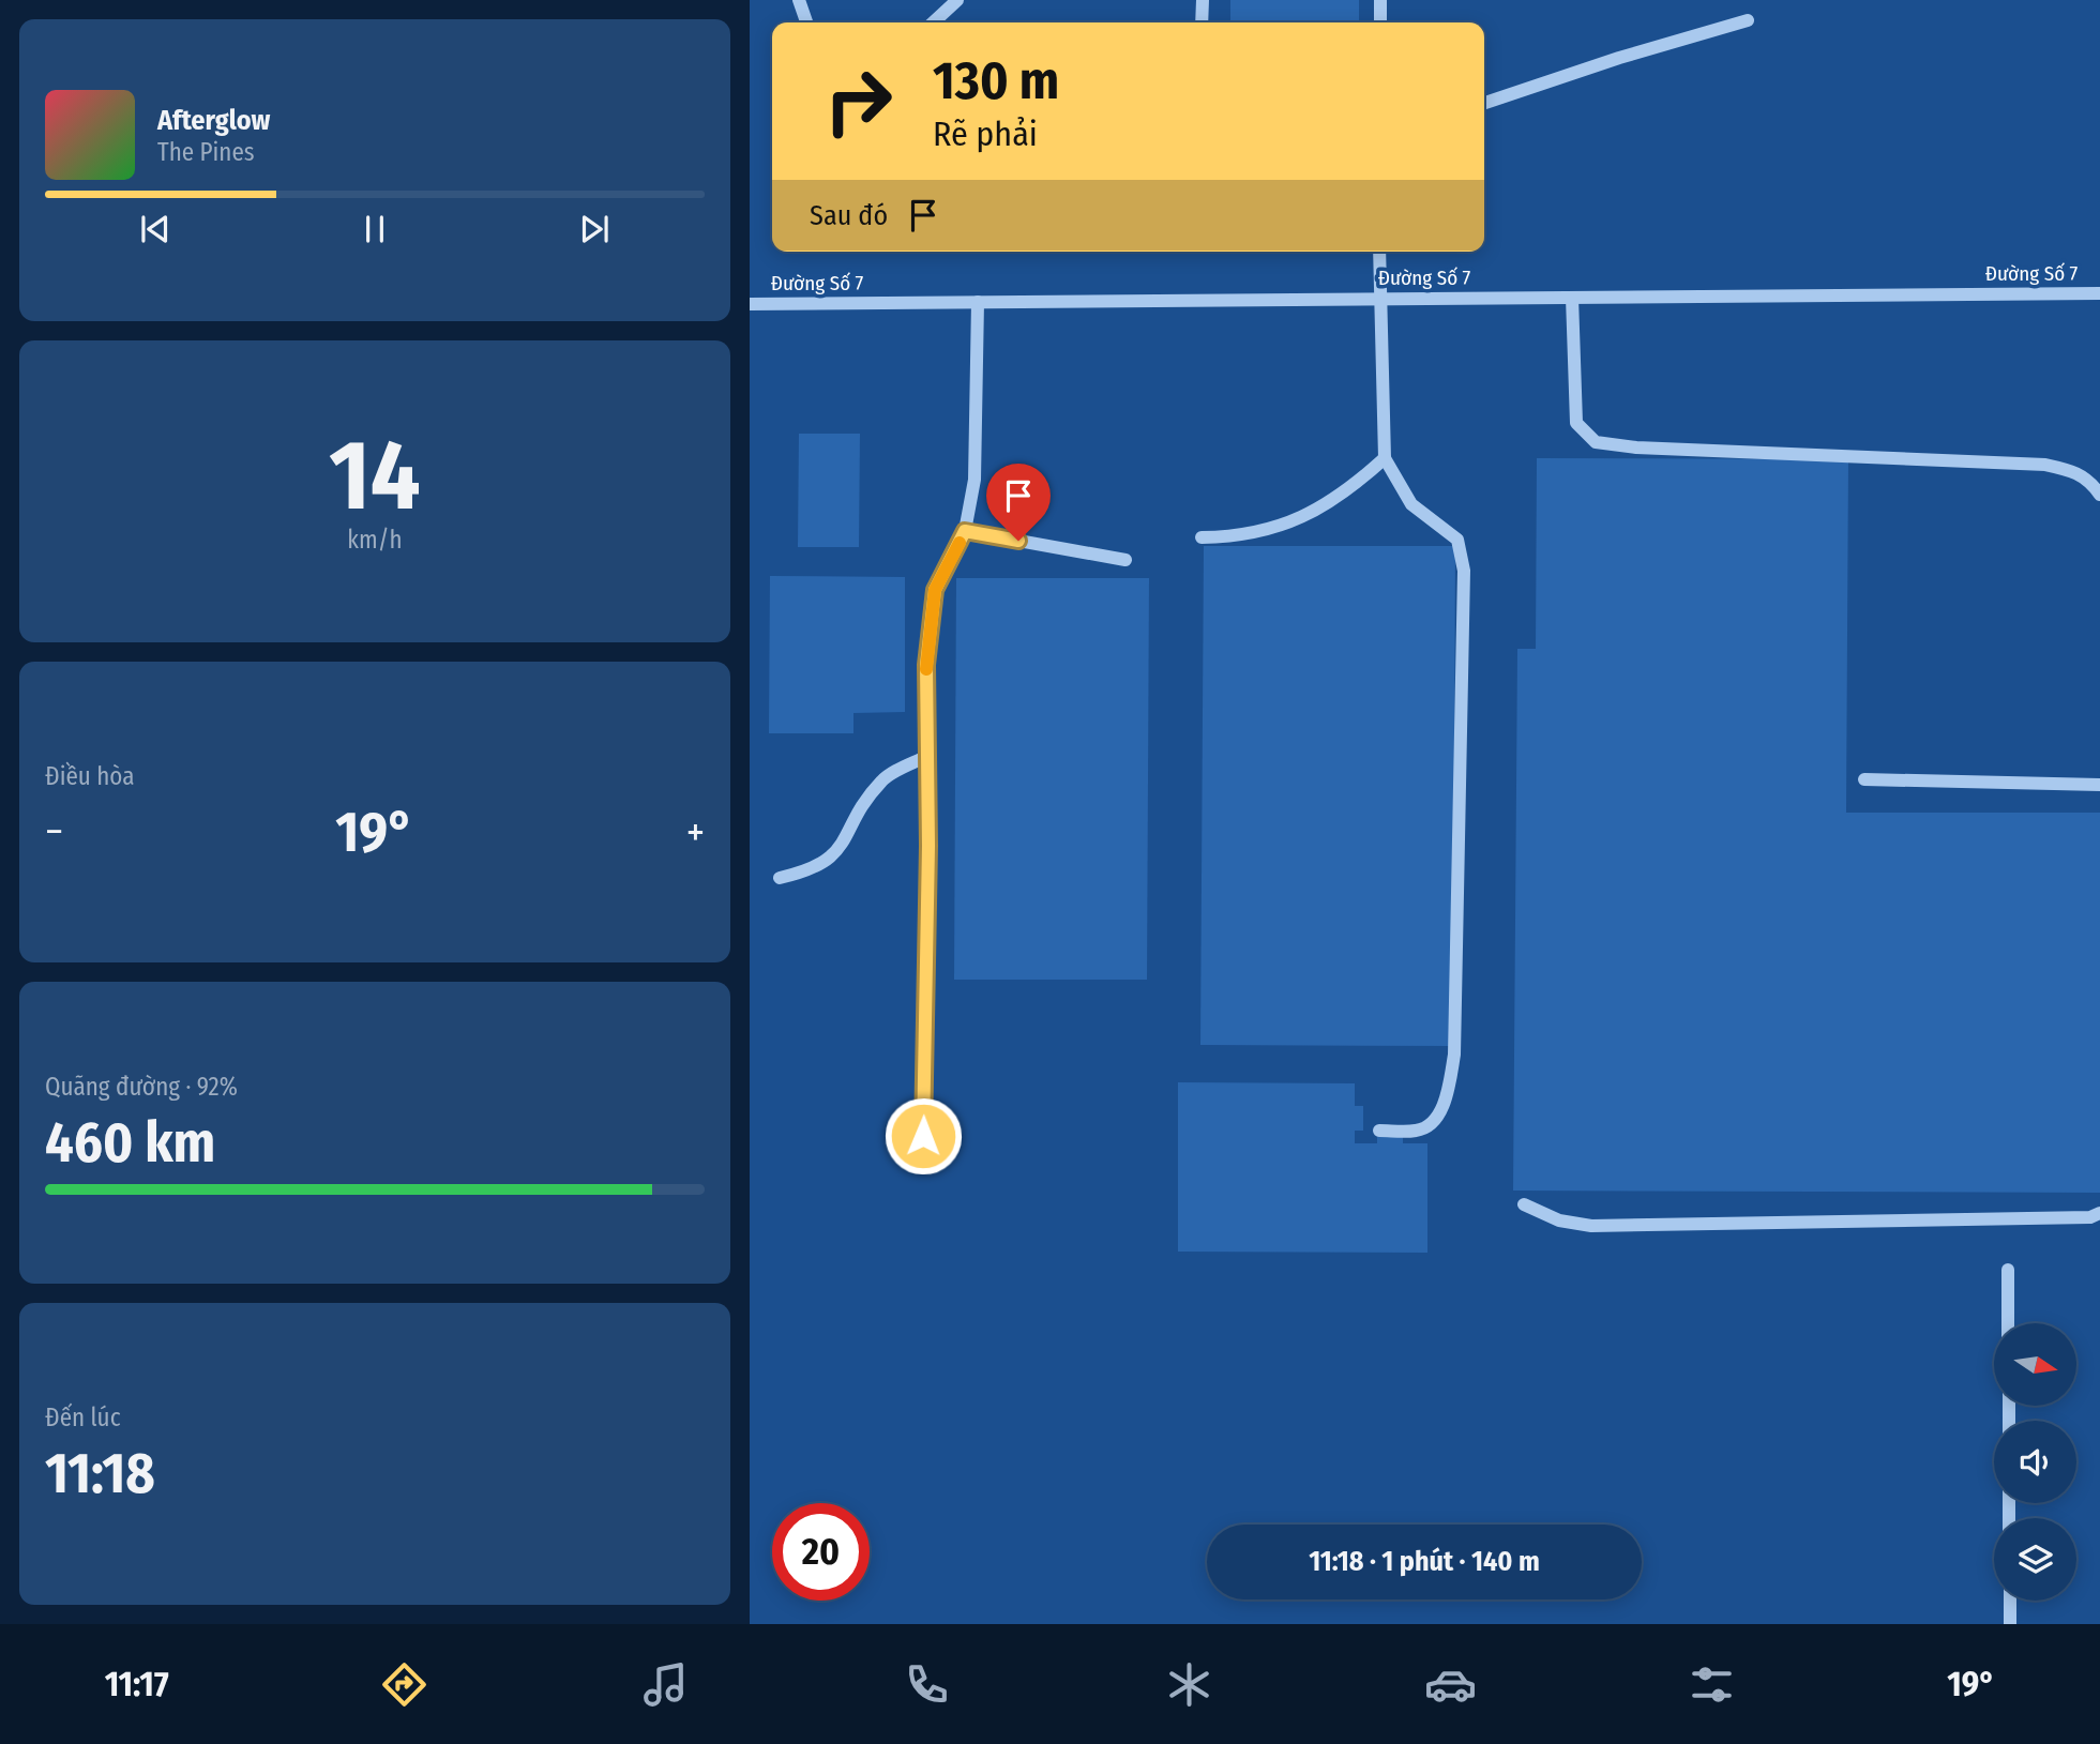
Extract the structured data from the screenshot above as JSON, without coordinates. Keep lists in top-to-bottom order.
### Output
{
  "streets": {
    "street": ["Đường Số 7"]
  },
  "north": "right",
  "page": {
    "turn": ["130 m", "Rẽ phải"],
    "song": ["Afterglow", "The Pines"],
    "then": "Sau đó",
    "tile": [
      ["14", "km/h"],
      "Điều hòa",
      ["Quãng đường · 92%", "460 km"],
      ["Đến lúc", "11:18"]
    ],
    "heat": ["−", "19°", "+"],
    "limit": "20",
    "trip": "11:18 · 1 phút · 140 m",
    "tabs": ["11:17", "19°"]
  }
}
